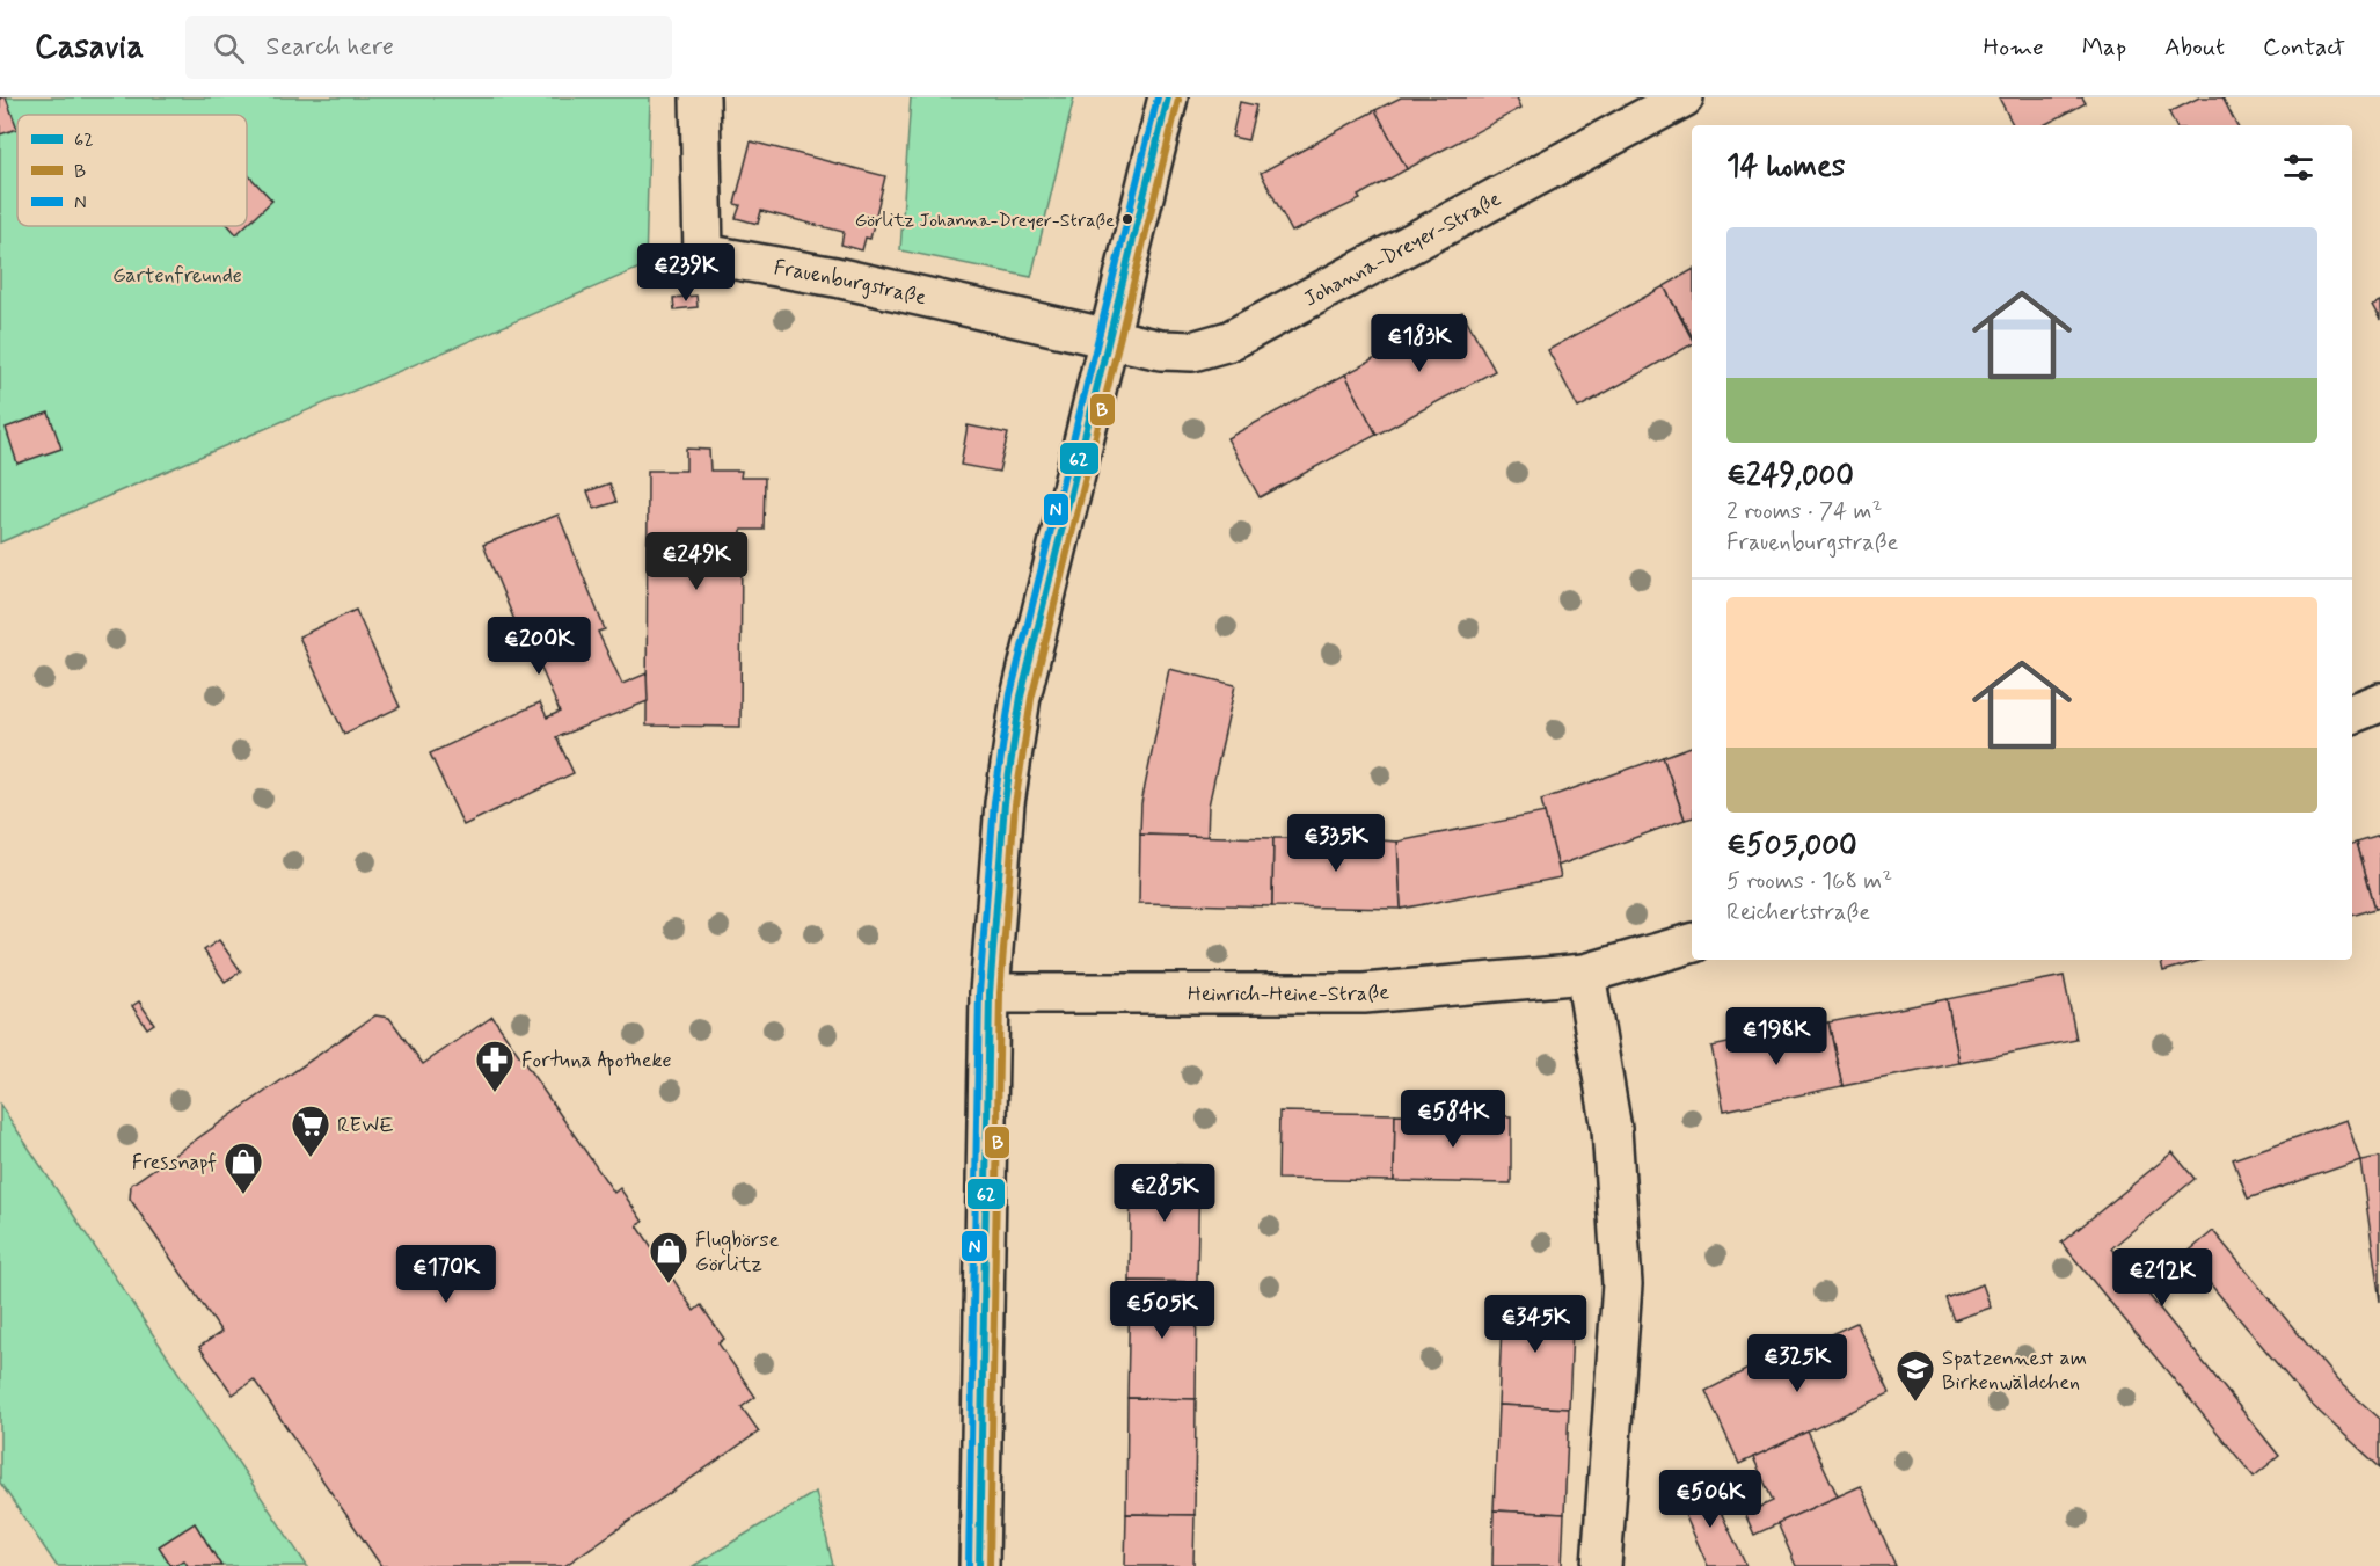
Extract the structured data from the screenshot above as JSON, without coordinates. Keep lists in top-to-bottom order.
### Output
{
  "streets": {
    "street": ["Johanna-Dreyer-Straße", "Frauenburgstraße", "Heinrich-Heine-Straße"]
  },
  "crossings": [
    ["Johanna-Dreyer-Straße", "Frauenburgstraße"]
  ],
  "parks": ["Gartenfreunde"],
  "places": {
    "other": ["Görlitz Johanna-Dreyer-Straße"],
    "pharmacy": ["Fortuna Apotheke"],
    "supermarket": ["REWE"],
    "shop": ["Fressnapf", "Flugbörse Görlitz"],
    "school or university": ["Spatzennest am Birkenwäldchen"]
  },
  "lines": ["transit line 62", "transit line N", "transit line B"],
  "legend": ["62", "B", "N"],
  "page": {
    "header": "Casavia",
    "search": "Search here",
    "nav": [
      "Home",
      "Map",
      "About",
      "Contact"
    ],
    "heading": "14 homes",
    "list": [
      {
        "name": "€249,000",
        "note": "2 rooms · 74 m² · Frauenburgstraße"
      },
      {
        "name": "€505,000",
        "note": "5 rooms · 168 m² · Reichertstraße"
      }
    ],
    "price": [
      "€239K",
      "€183K",
      "€249K",
      "€200K",
      "€335K",
      "€198K",
      "€584K",
      "€285K",
      "€170K",
      "€212K",
      "€505K",
      "€345K",
      "€325K",
      "€506K"
    ]
  }
}
